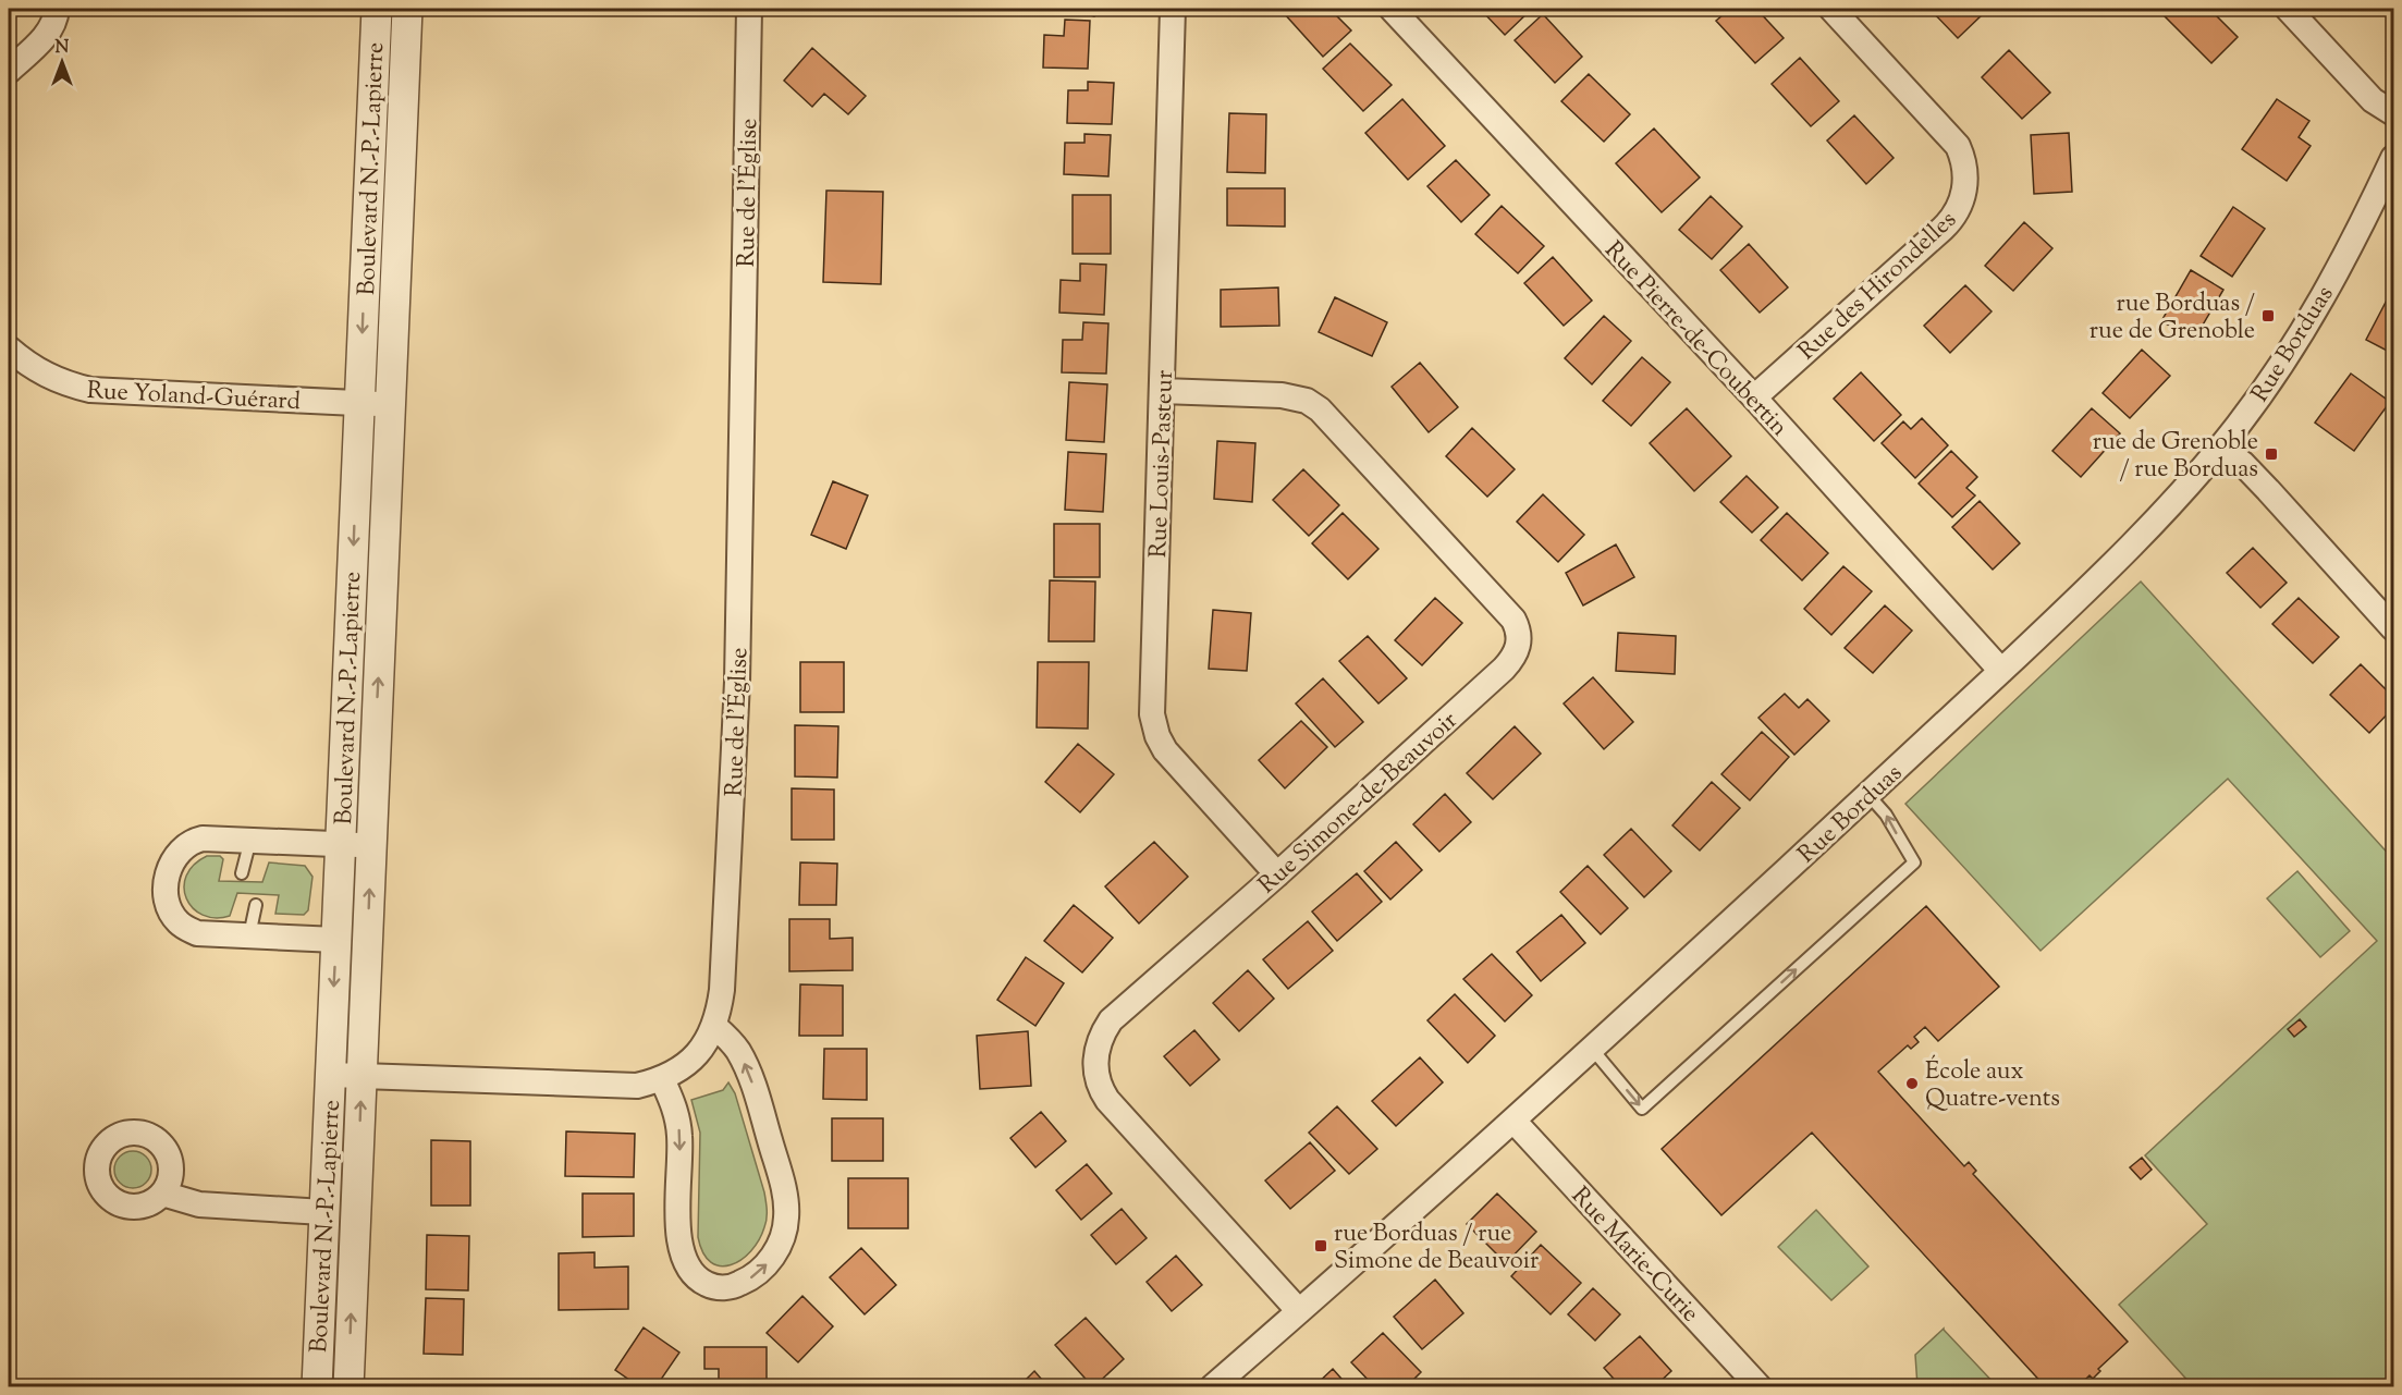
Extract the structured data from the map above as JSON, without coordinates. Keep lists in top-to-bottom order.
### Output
{
  "streets": {
    "street": [
      "Boulevard N.-P.-Lapierre",
      "Rue de l'Église",
      "Rue des Hirondelles",
      "Rue Pierre-de-Coubertin",
      "Rue Borduas",
      "Rue Yoland-Guérard",
      "Rue Louis-Pasteur",
      "Rue Simone-de-Beauvoir",
      "Rue Marie-Curie"
    ]
  },
  "crossings": [
    ["Boulevard N.-P.-Lapierre", "Rue de l'Église"],
    ["Boulevard N.-P.-Lapierre", "Rue Yoland-Guérard"],
    ["Rue des Hirondelles", "Rue Pierre-de-Coubertin"],
    ["Rue Pierre-de-Coubertin", "Rue Borduas"],
    ["Rue Borduas", "Rue Simone-de-Beauvoir"],
    ["Rue Borduas", "Rue Marie-Curie"],
    ["Rue Louis-Pasteur", "Rue Simone-de-Beauvoir"]
  ],
  "places": {
    "transit": ["rue Borduas / rue de Grenoble", "rue de Grenoble / rue Borduas", "rue Borduas / rue Simone de Beauvoir"],
    "other": ["École aux Quatre-vents"]
  },
  "north": "top"
}
